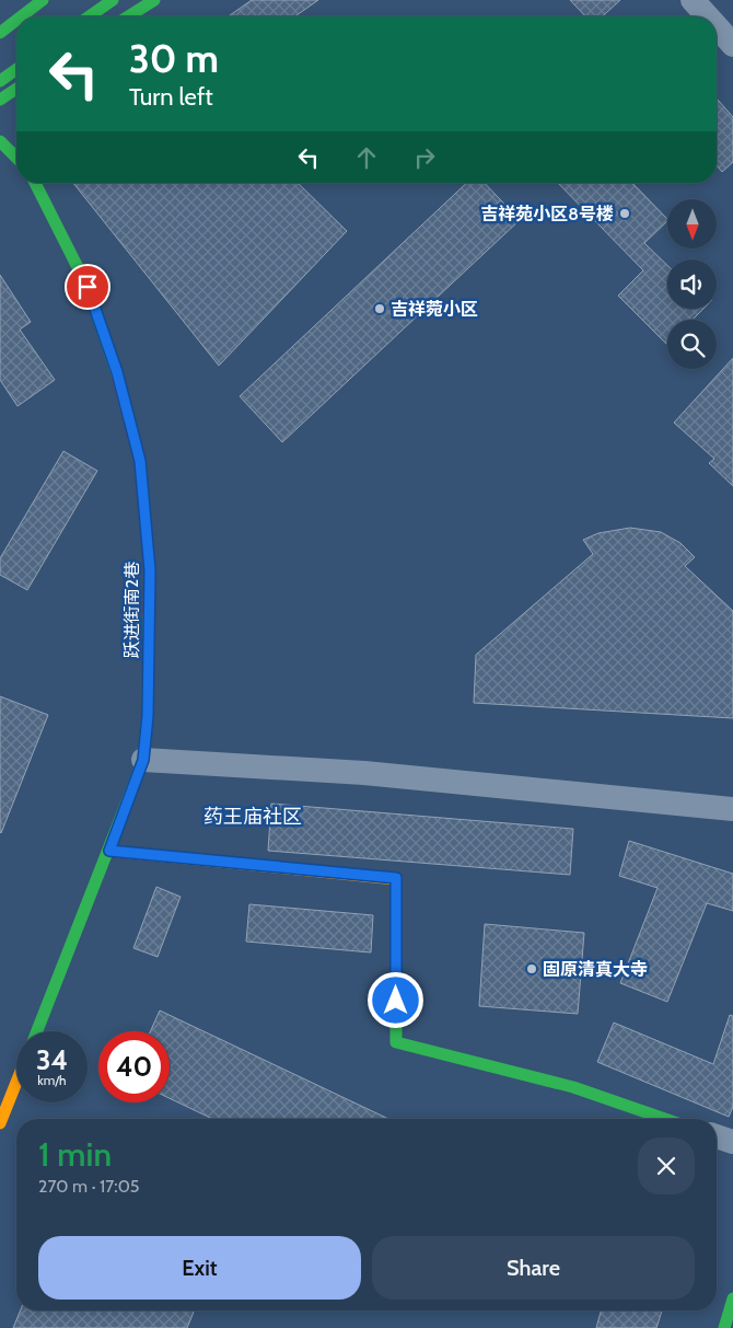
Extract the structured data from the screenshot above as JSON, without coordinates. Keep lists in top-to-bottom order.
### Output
{
  "streets": {
    "main road": ["跃进街南2巷"]
  },
  "districts": ["药王庙社区"],
  "places": ["吉祥苑小区8号楼", "吉祥菀小区", "固原清真大寺"],
  "north": "bottom",
  "page": {
    "turn": ["30 m", "Turn left"],
    "speed": "34 km/h",
    "limit": "40",
    "heading": ["1 min", "270 m · 17:05"],
    "buttons": ["Exit", "Share"]
  }
}
